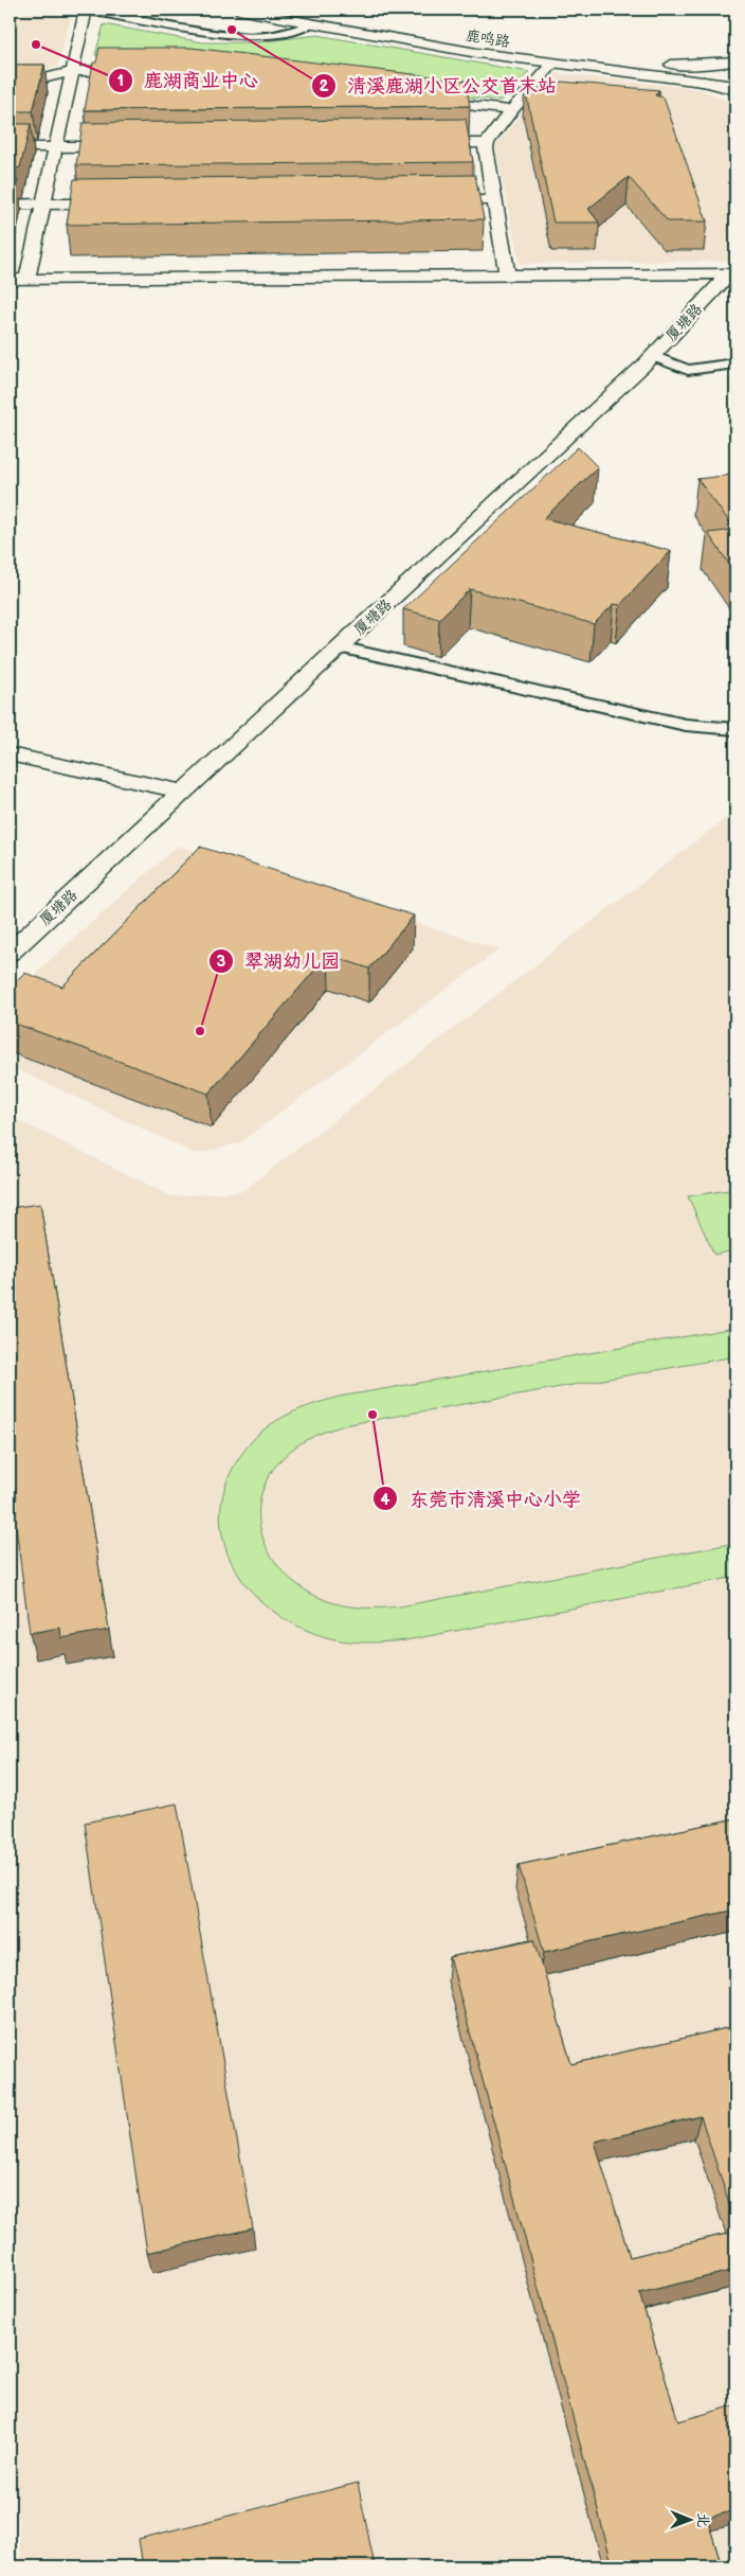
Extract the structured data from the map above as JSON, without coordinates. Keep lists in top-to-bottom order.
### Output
{
  "streets": {
    "street": ["鹿鸣路", "厦塘路"]
  },
  "places": [
    "清溪鹿湖小区公交首末站",
    "鹿湖商业中心",
    "翠湖幼儿园",
    "东莞市清溪中心小学"
  ],
  "north": "right"
}
